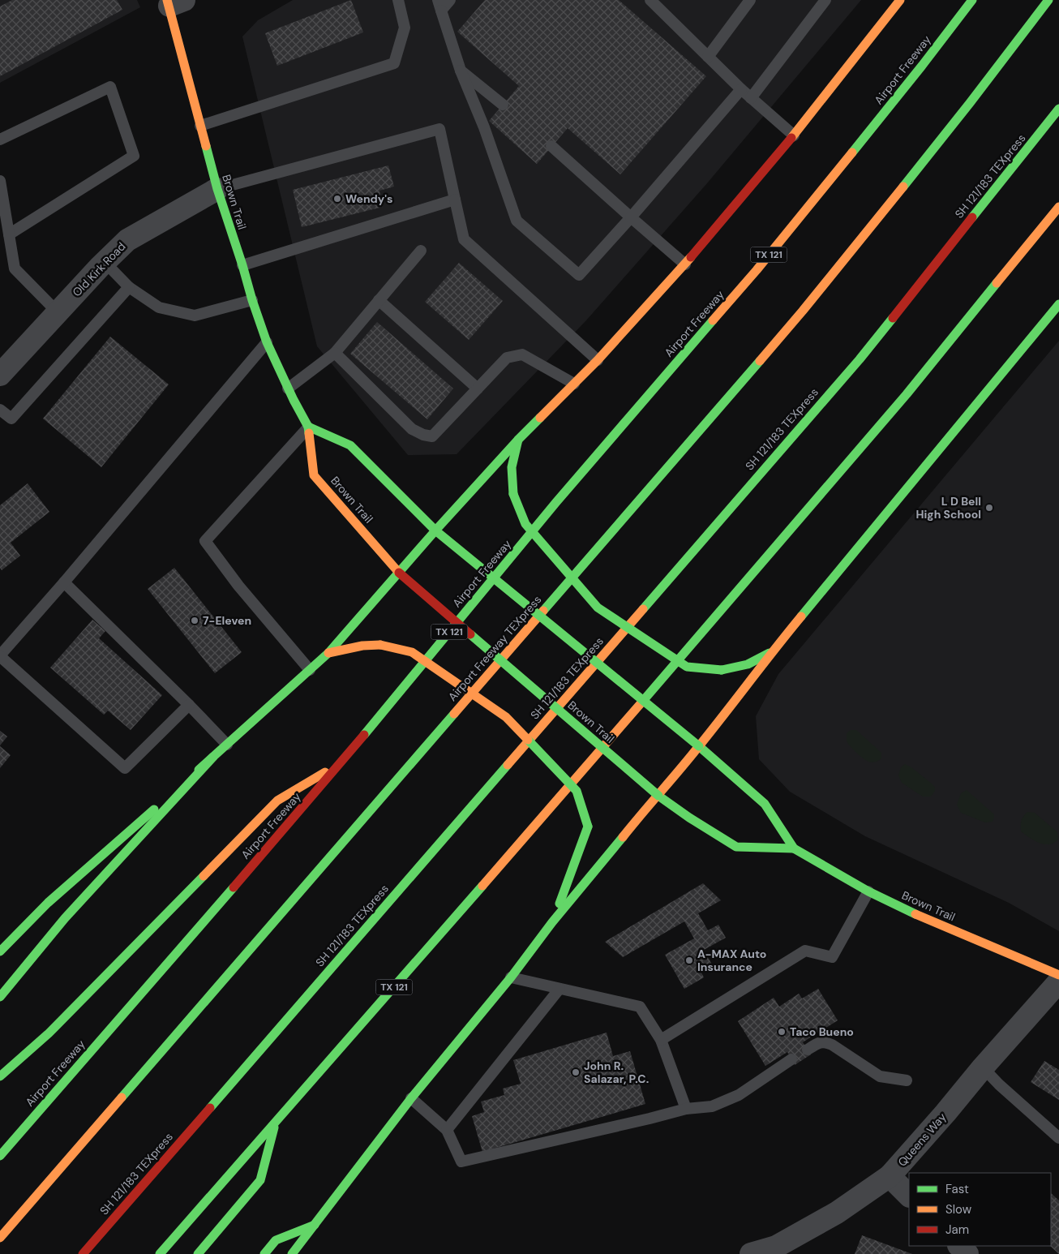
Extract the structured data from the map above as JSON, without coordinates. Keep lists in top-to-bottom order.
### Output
{
  "streets": {
    "main road": [
      "Airport Freeway",
      "SH 121/183 TEXpress",
      "Brown Trail",
      "TX 121",
      "Airport Freeway TEXpress"
    ],
    "street": ["Old Kirk Road", "Queens Way"]
  },
  "crossings": [
    ["Brown Trail", "Old Kirk Road"]
  ],
  "places": [
    "Wendy's",
    "L D Bell High School",
    "7-Eleven",
    "A-MAX Auto Insurance",
    "Taco Bueno",
    "John R. Salazar, P.C."
  ],
  "legend": ["Fast", "Slow", "Jam"]
}
